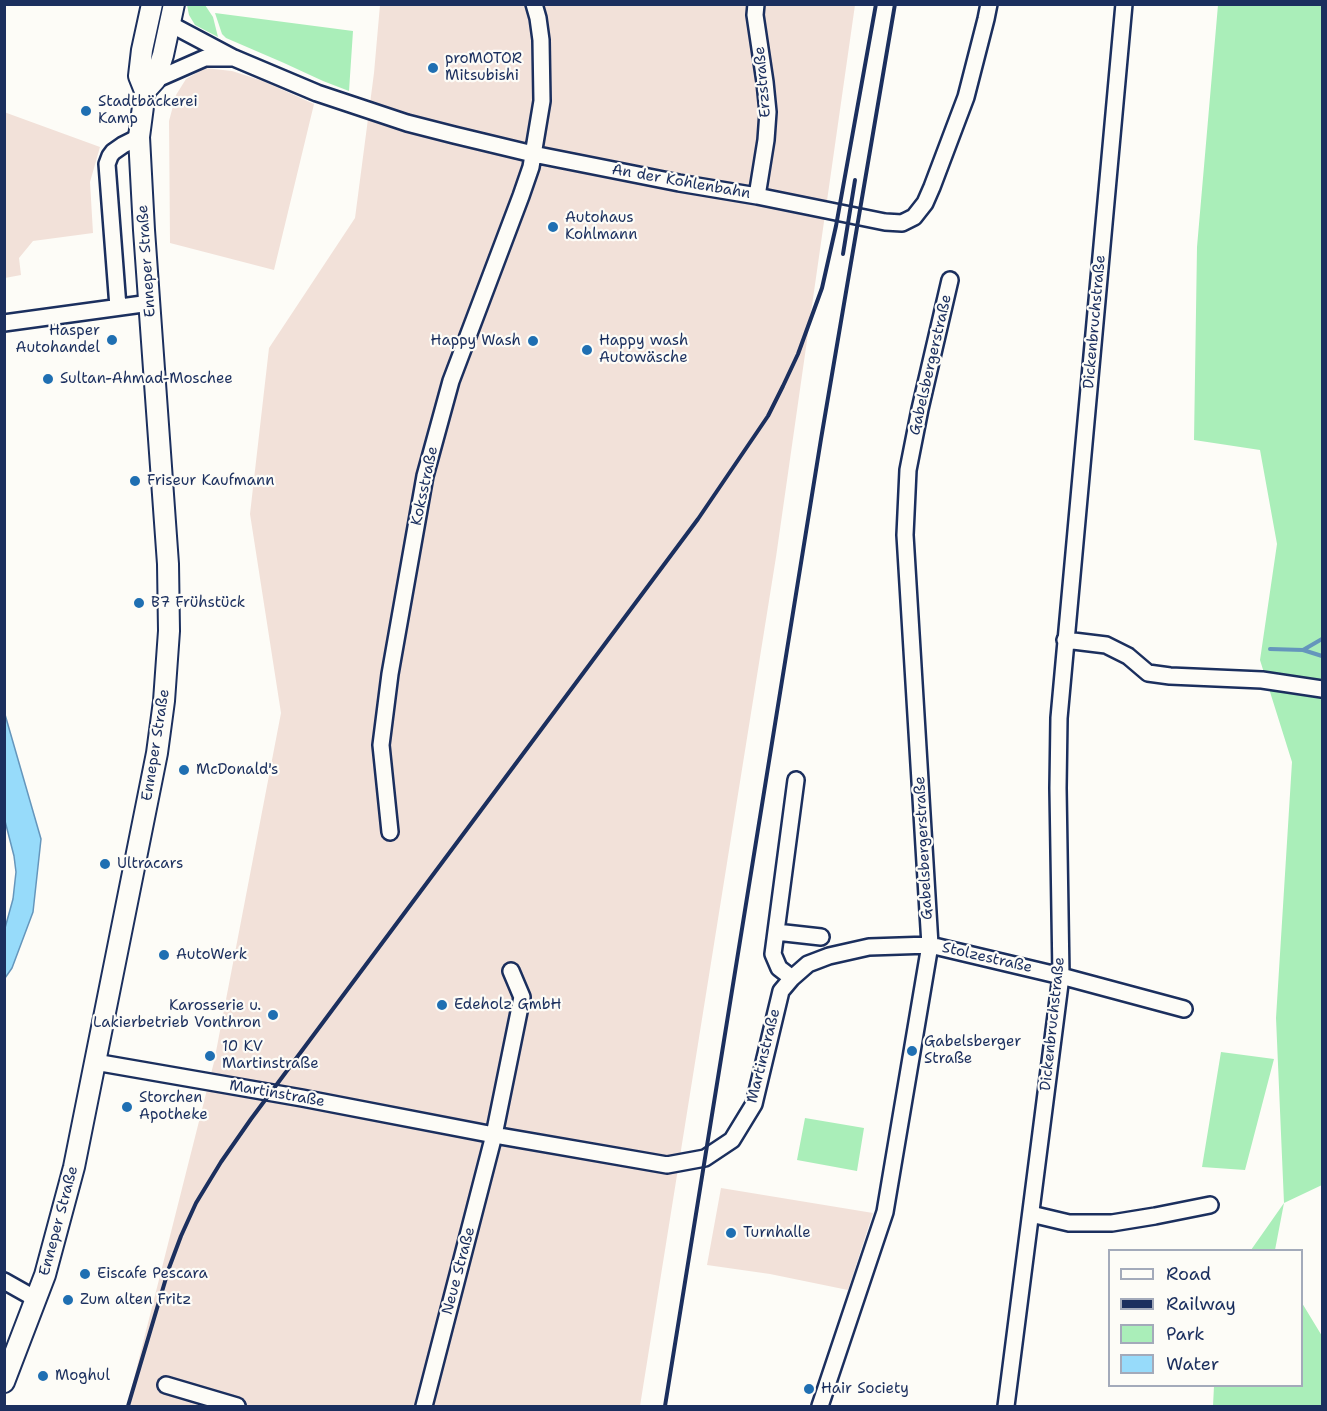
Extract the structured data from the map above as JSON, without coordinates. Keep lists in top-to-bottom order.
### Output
{
  "streets": {
    "main road": ["Enneper Straße"],
    "street": [
      "Erzstraße",
      "An der Kohlenbahn",
      "Dickenbruchstraße",
      "Gabelsbergerstraße",
      "Koksstraße",
      "Stolzestraße",
      "Martinstraße",
      "Neue Straße"
    ]
  },
  "crossings": [
    ["Erzstraße", "An der Kohlenbahn"],
    ["An der Kohlenbahn", "Enneper Straße"],
    ["An der Kohlenbahn", "Koksstraße"],
    ["Enneper Straße", "Martinstraße"],
    ["Dickenbruchstraße", "Stolzestraße"],
    ["Gabelsbergerstraße", "Stolzestraße"],
    ["Gabelsbergerstraße", "Martinstraße"],
    ["Stolzestraße", "Martinstraße"],
    ["Martinstraße", "Neue Straße"]
  ],
  "places": [
    "proMOTOR Mitsubishi",
    "Stadtbäckerei Kamp",
    "Autohaus Kohlmann",
    "Hasper Autohandel",
    "Happy Wash",
    "Happy wash Autowäsche",
    "Sultan-Ahmad-Moschee",
    "Friseur Kaufmann",
    "B7 Frühstück",
    "McDonald's",
    "Ultracars",
    "AutoWerk",
    "Edeholz GmbH",
    "Karosserie u. Lakierbetrieb Vonthron",
    "Gabelsberger Straße",
    "10 KV Martinstraße",
    "Storchen Apotheke",
    "Turnhalle",
    "Eiscafe Pescara",
    "Zum alten Fritz",
    "Moghul",
    "Hair Society"
  ],
  "legend": [
    "Road",
    "Railway",
    "Park",
    "Water"
  ]
}
